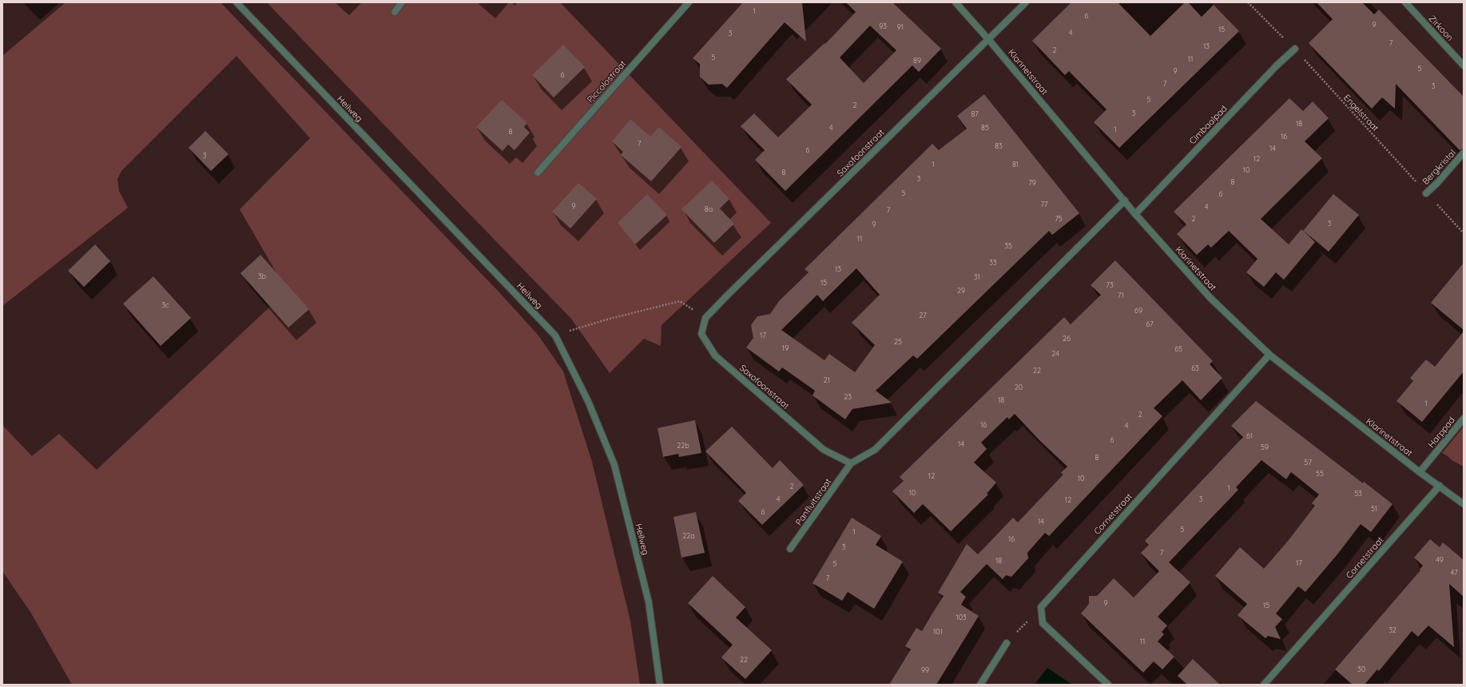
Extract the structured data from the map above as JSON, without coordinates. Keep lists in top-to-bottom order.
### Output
{
  "streets": {
    "street": [
      "Zirkoon",
      "Klarinetstraat",
      "Piccolostraat",
      "Heilweg",
      "Cimbaalpad",
      "Saxofoonstraat",
      "Bergkristal",
      "Harppad",
      "Panfluitstraat",
      "Cornetstraat"
    ],
    "path": ["Engelstraat"]
  },
  "crossings": [
    ["Klarinetstraat", "Cimbaalpad"],
    ["Klarinetstraat", "Saxofoonstraat"],
    ["Klarinetstraat", "Harppad"],
    ["Klarinetstraat", "Cornetstraat"],
    ["Engelstraat", "Cimbaalpad"],
    ["Engelstraat", "Bergkristal"],
    ["Saxofoonstraat", "Panfluitstraat"]
  ],
  "house_numbers": [
    "1",
    "6",
    "9",
    "93",
    "91",
    "15",
    "4",
    "3",
    "7",
    "13",
    "2",
    "5",
    "11",
    "89",
    "5",
    "9",
    "6",
    "7",
    "3",
    "5",
    "2",
    "3",
    "87",
    "18",
    "4",
    "85",
    "1",
    "8",
    "16",
    "7",
    "83",
    "14",
    "6",
    "3",
    "12",
    "1",
    "81",
    "10",
    "8",
    "3",
    "8",
    "79",
    "5",
    "6",
    "77",
    "9",
    "4",
    "8a",
    "7",
    "75",
    "2",
    "3",
    "9",
    "11",
    "35",
    "33",
    "13",
    "3b",
    "31",
    "15",
    "73",
    "29",
    "71",
    "3c",
    "69",
    "27",
    "67",
    "17",
    "26",
    "25",
    "19",
    "65",
    "24",
    "63",
    "22",
    "21",
    "20",
    "23",
    "18",
    "1",
    "2",
    "16",
    "4",
    "61",
    "6",
    "14",
    "22b",
    "59",
    "8",
    "57",
    "55",
    "12",
    "10",
    "2",
    "1",
    "10",
    "53",
    "4",
    "3",
    "12",
    "51",
    "6",
    "14",
    "5",
    "1",
    "22a",
    "16",
    "3",
    "7",
    "49",
    "18",
    "17",
    "5",
    "47",
    "7",
    "9",
    "15",
    "103",
    "32",
    "101",
    "11",
    "22",
    "30",
    "99"
  ]
}
